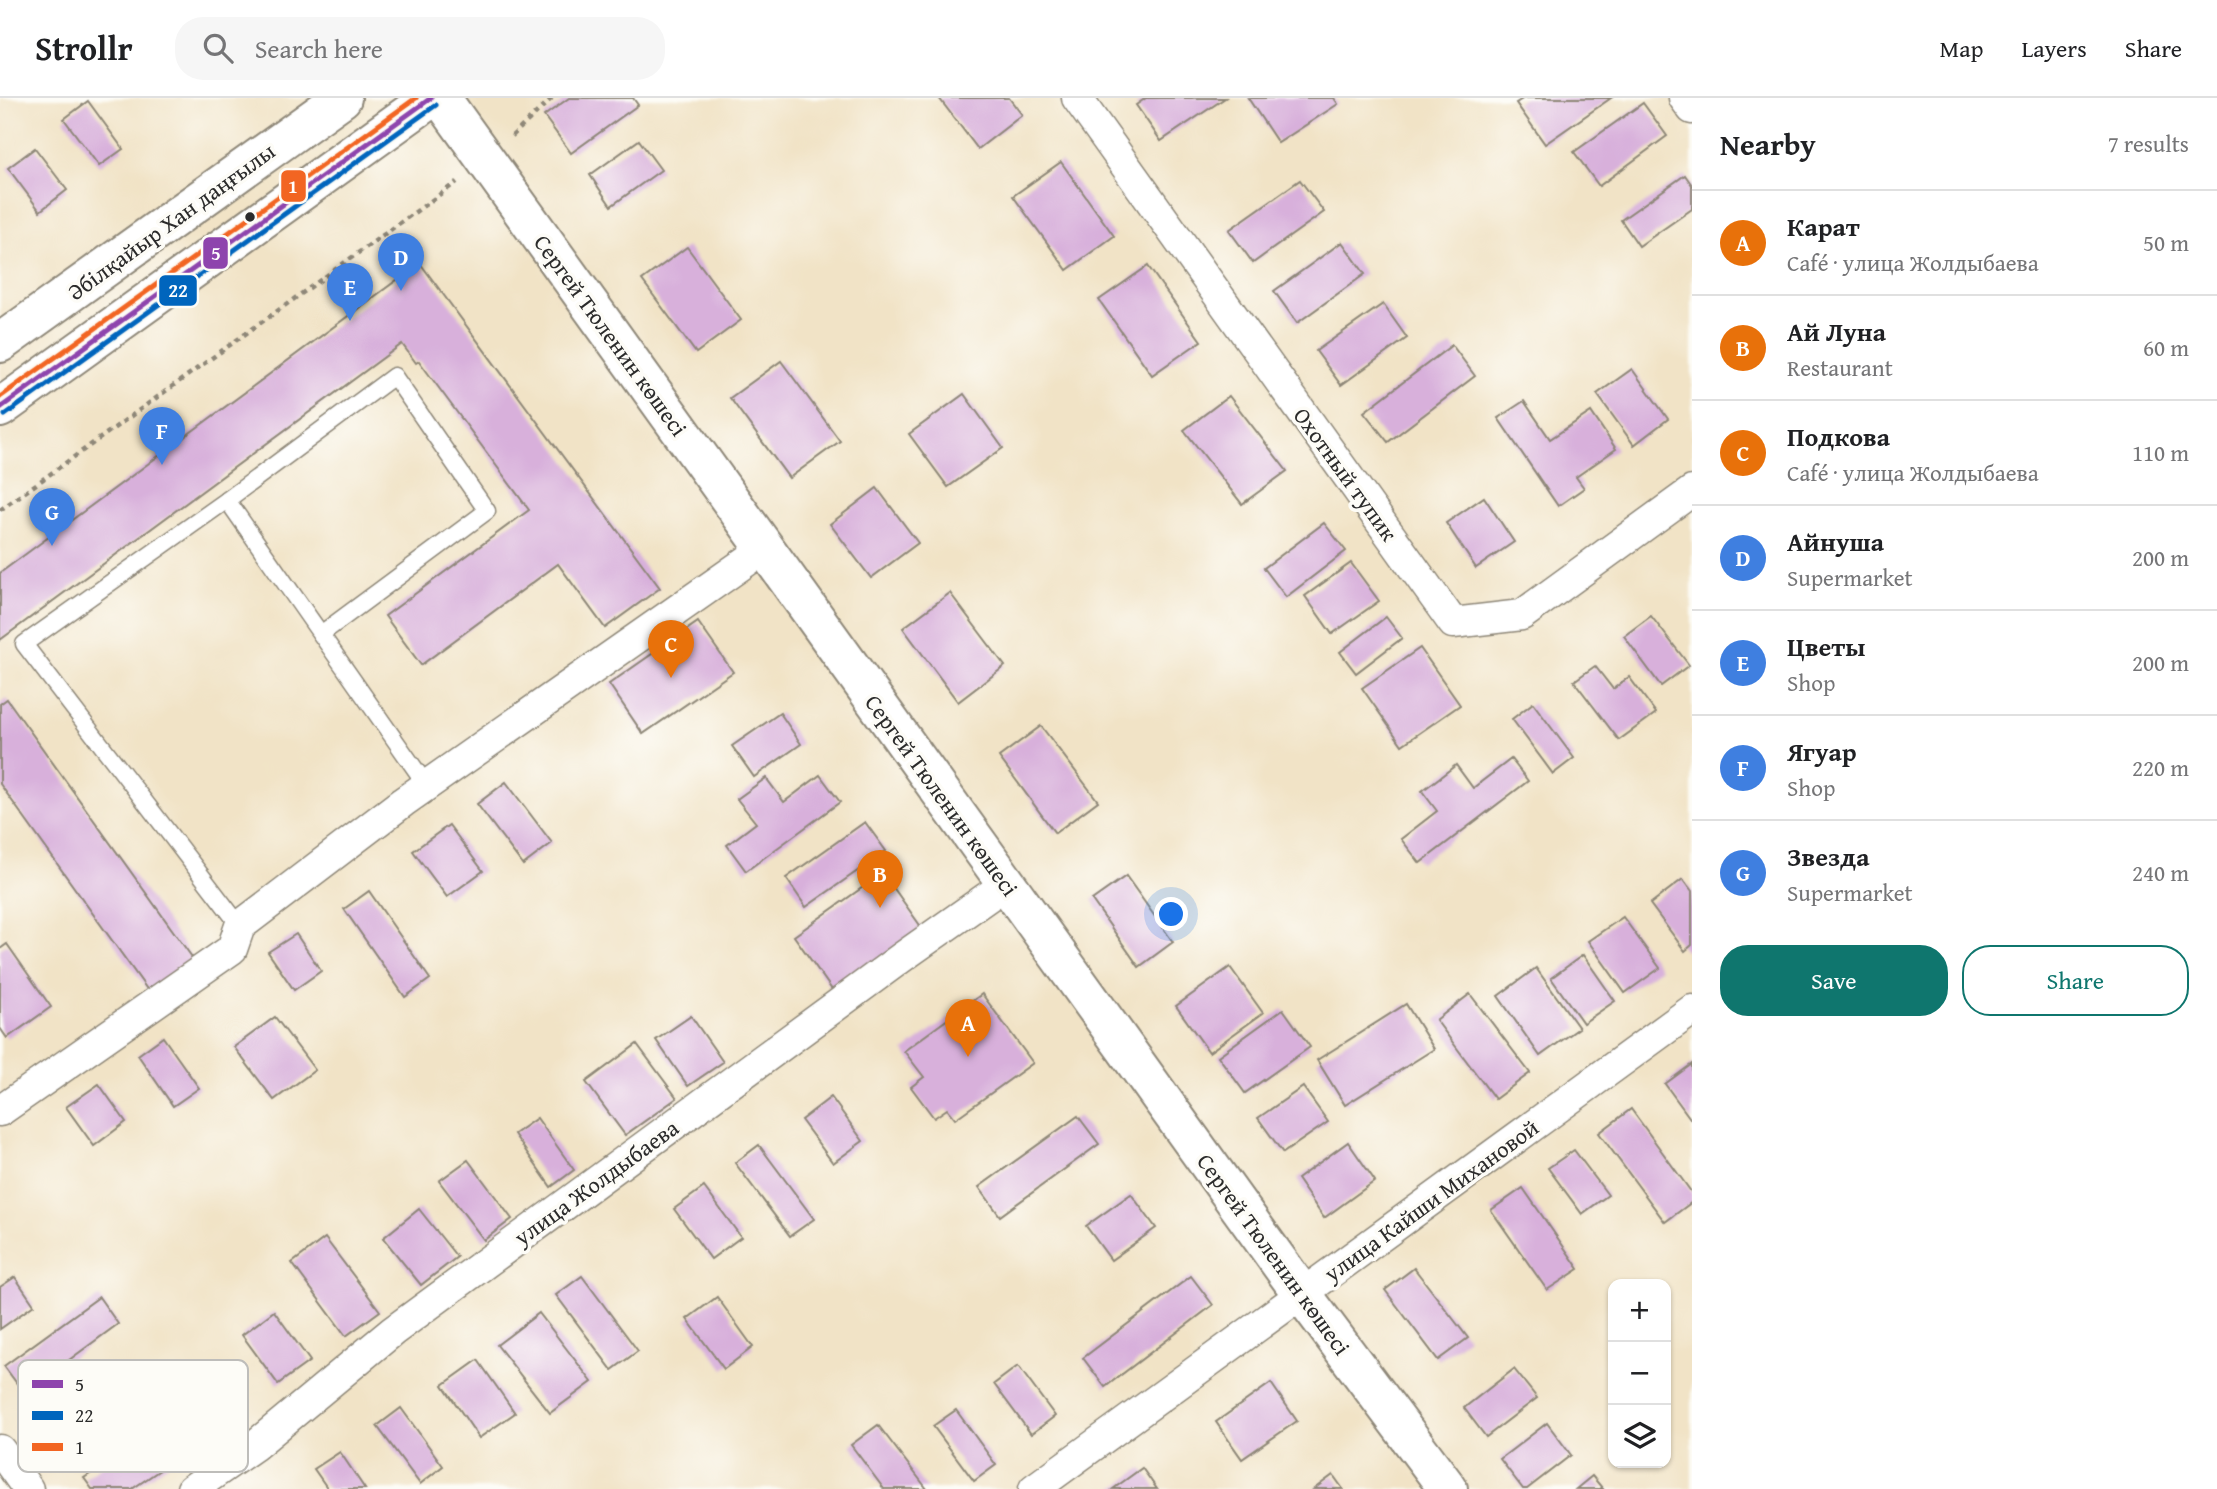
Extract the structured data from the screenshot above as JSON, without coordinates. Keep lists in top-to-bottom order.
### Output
{
  "streets": {
    "main road": ["Әбілқайыр Хан даңғылы", "Сергей Тюленин көшесі"],
    "street": ["Охотный тупик", "улица Жолдыбаева", "улица Кайши Михановой"]
  },
  "crossings": [
    ["Сергей Тюленин көшесі", "улица Жолдыбаева"],
    ["Сергей Тюленин көшесі", "улица Кайши Михановой"]
  ],
  "lines": ["transit line 5", "transit line 1", "transit line 22"],
  "legend": ["5", "22", "1"],
  "page": {
    "header": "Strollr",
    "search": "Search here",
    "nav": ["Map", "Layers", "Share"],
    "heading": ["Nearby", "7 results"],
    "list": [
      {
        "mark": "A",
        "name": "Карат",
        "note": "Café · улица Жолдыбаева",
        "value": "50 m"
      },
      {
        "mark": "B",
        "name": "Ай Луна",
        "note": "Restaurant",
        "value": "60 m"
      },
      {
        "mark": "C",
        "name": "Подкова",
        "note": "Café · улица Жолдыбаева",
        "value": "110 m"
      },
      {
        "mark": "D",
        "name": "Айнуша",
        "note": "Supermarket",
        "value": "200 m"
      },
      {
        "mark": "E",
        "name": "Цветы",
        "note": "Shop",
        "value": "200 m"
      },
      {
        "mark": "F",
        "name": "Ягуар",
        "note": "Shop",
        "value": "220 m"
      },
      {
        "mark": "G",
        "name": "Звезда",
        "note": "Supermarket",
        "value": "240 m"
      }
    ],
    "pins": [
      "D",
      "E",
      "F",
      "G",
      "C",
      "B",
      "A"
    ],
    "buttons": ["Save", "Share"],
    "map_buttons": ["+", "−"]
  }
}
